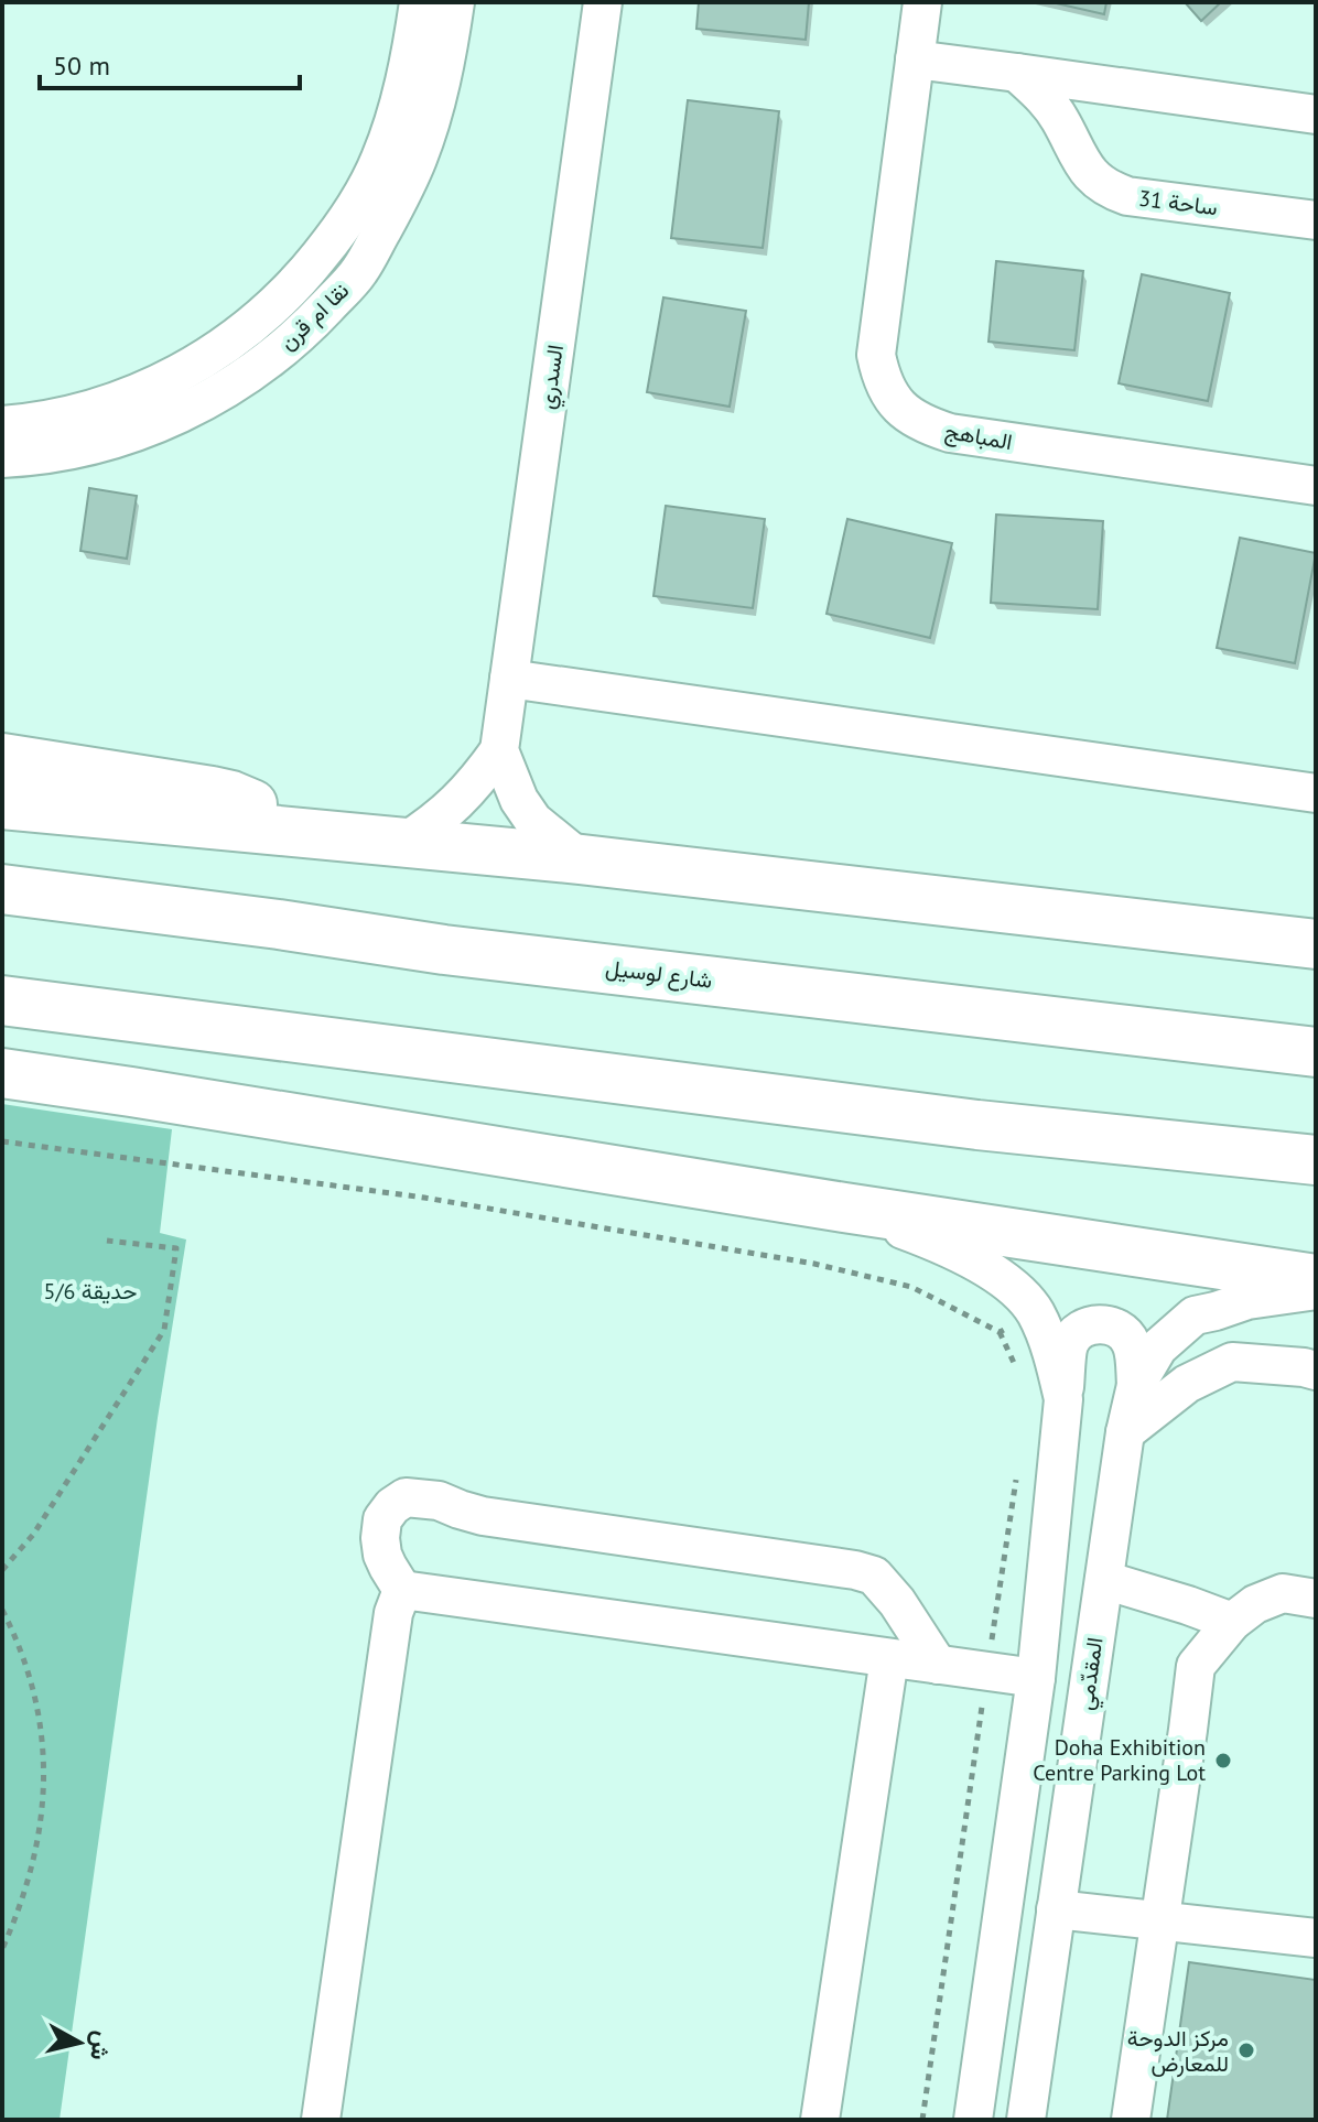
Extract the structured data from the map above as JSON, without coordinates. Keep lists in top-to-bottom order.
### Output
{
  "streets": {
    "highway": ["شارع لوسيل"],
    "street": [
      "ساحة 31",
      "نقا ام قرن",
      "السدري",
      "المباهج",
      "المقدّمي"
    ]
  },
  "parks": ["حديقة 5/6"],
  "places": ["Doha Exhibition Centre Parking Lot", "مركز الدوحة للمعارض"],
  "scale_bar": "50 m",
  "north": "right"
}
